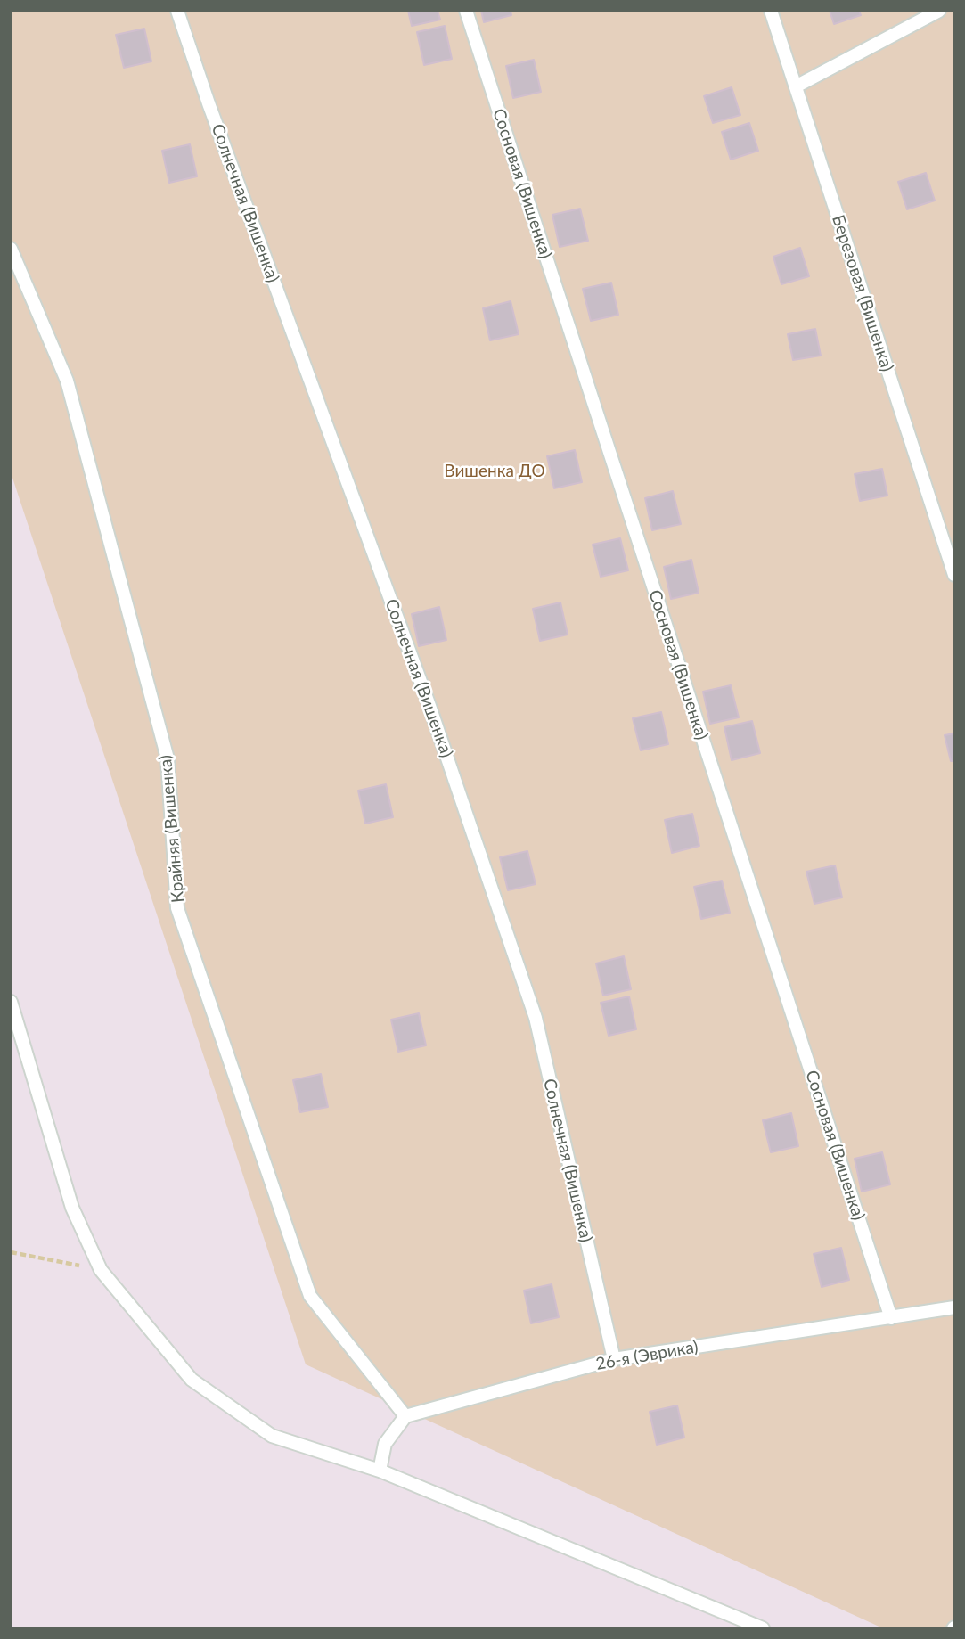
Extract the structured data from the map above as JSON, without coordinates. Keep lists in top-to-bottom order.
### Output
{
  "streets": {
    "lane": [
      "Сосновая (Вишенка)",
      "Солнечная (Вишенка)",
      "Березовая (Вишенка)",
      "Крайняя (Вишенка)",
      "26-я (Эврика)"
    ]
  },
  "crossings": [
    ["Сосновая (Вишенка)", "26-я (Эврика)"],
    ["Солнечная (Вишенка)", "26-я (Эврика)"],
    ["Крайняя (Вишенка)", "26-я (Эврика)"]
  ],
  "parks": ["Вишенка ДО"]
}
